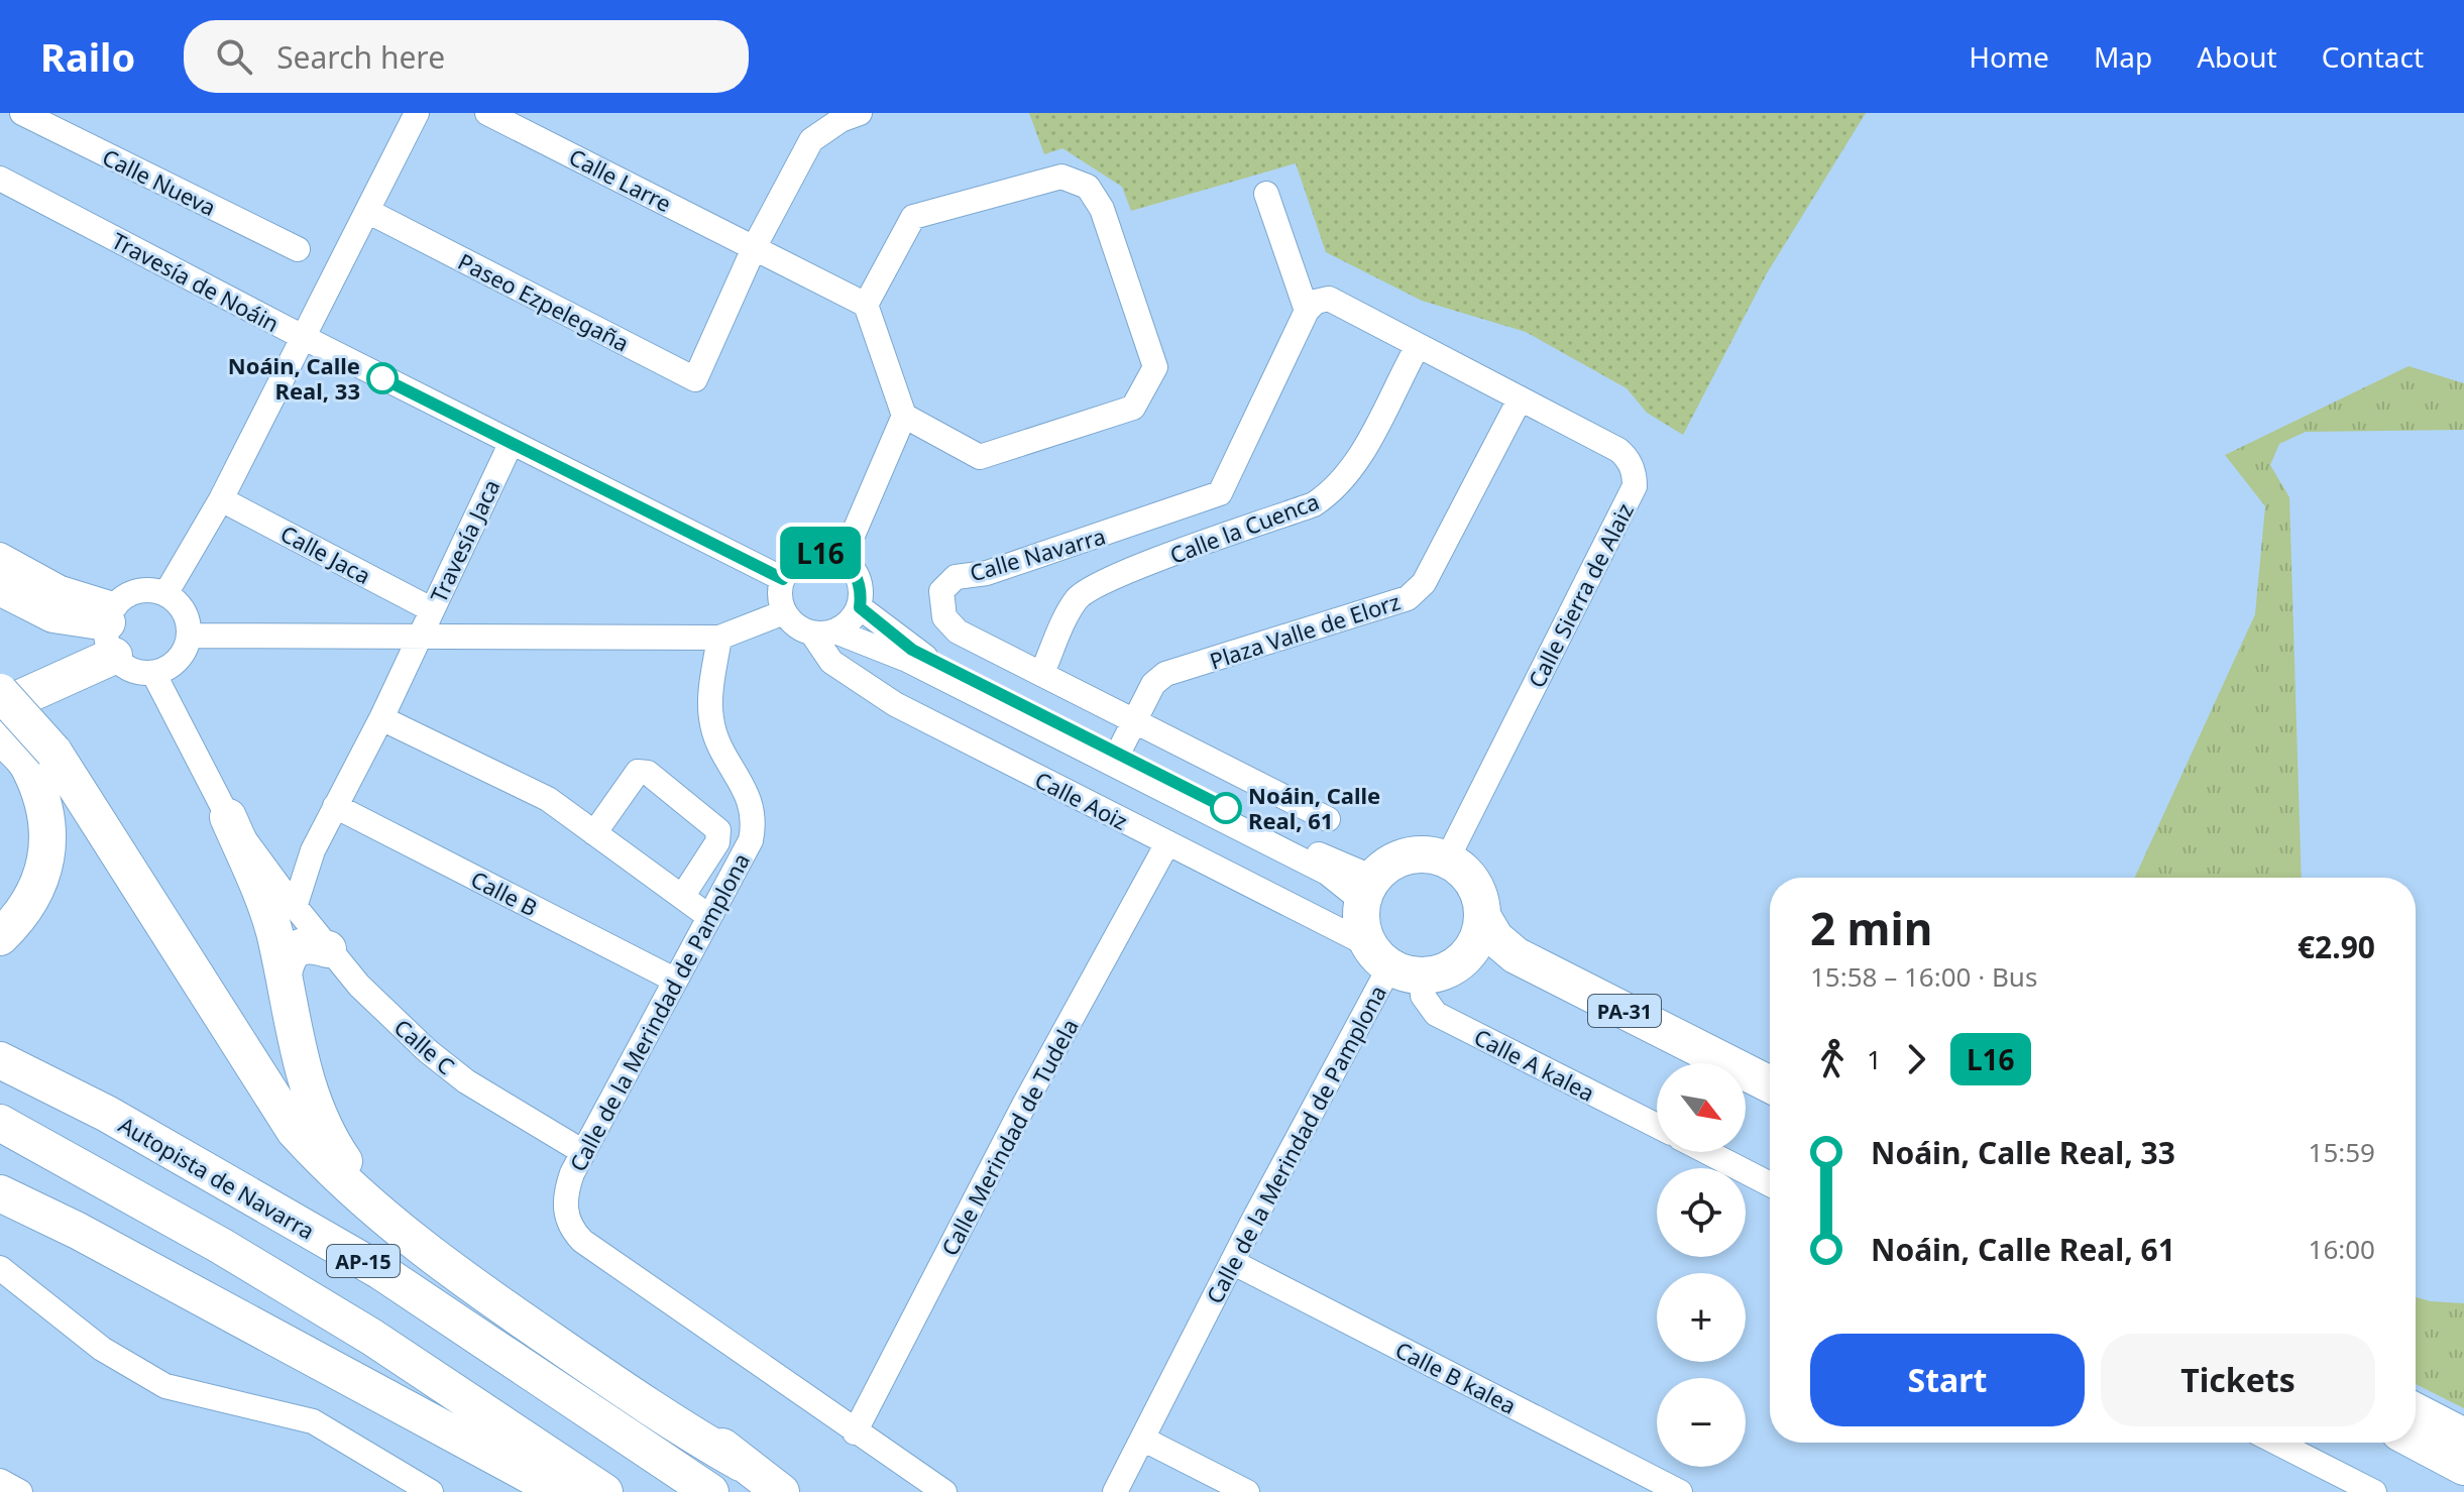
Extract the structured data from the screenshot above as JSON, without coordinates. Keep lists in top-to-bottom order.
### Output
{
  "streets": {
    "highway": ["PA-31", "Autopista de Navarra", "AP-15"],
    "street": [
      "Calle Larre",
      "Calle Nueva",
      "Travesía de Noáin",
      "Paseo Ezpelegaña",
      "Calle la Cuenca",
      "Travesía Jaca",
      "Calle Jaca",
      "Calle Navarra",
      "Calle Sierra de Alaiz",
      "Plaza Valle de Elorz",
      "Calle Aoiz",
      "Calle B",
      "Calle de la Merindad de Pamplona",
      "Calle C",
      "Calle A kalea",
      "Calle Merindad de Tudela",
      "Calle B kalea"
    ]
  },
  "crossings": [
    ["Calle Larre", "Paseo Ezpelegaña"],
    ["Travesía de Noáin", "Travesía Jaca"],
    ["Travesía de Noáin", "Calle Aoiz"],
    ["Calle la Cuenca", "Calle Navarra"],
    ["Calle la Cuenca", "Calle Sierra de Alaiz"],
    ["Travesía Jaca", "Calle Jaca"],
    ["Calle Navarra", "Calle Sierra de Alaiz"],
    ["Calle Navarra", "Plaza Valle de Elorz"],
    ["Calle Sierra de Alaiz", "Plaza Valle de Elorz"],
    ["Calle Sierra de Alaiz", "Calle Aoiz"],
    ["Calle Sierra de Alaiz", "PA-31"],
    ["Calle Sierra de Alaiz", "Calle de la Merindad de Pamplona"],
    ["Calle Sierra de Alaiz", "Calle A kalea"],
    ["Calle Aoiz", "PA-31"],
    ["Calle Aoiz", "Calle de la Merindad de Pamplona"],
    ["Calle Aoiz", "Calle A kalea"],
    ["Calle Aoiz", "Calle Merindad de Tudela"],
    ["Calle B", "Calle de la Merindad de Pamplona"],
    ["PA-31", "Calle de la Merindad de Pamplona"],
    ["PA-31", "Calle A kalea"],
    ["Calle de la Merindad de Pamplona", "Calle C"],
    ["Calle de la Merindad de Pamplona", "Calle A kalea"],
    ["Calle de la Merindad de Pamplona", "Calle Merindad de Tudela"],
    ["Calle de la Merindad de Pamplona", "Calle B kalea"]
  ],
  "places": ["Noáin, Calle Real, 33", "Noáin, Calle Real, 61"],
  "lines": ["bus line L16"],
  "north": "bottom right",
  "page": {
    "header": "Railo",
    "search": "Search here",
    "nav": [
      "Home",
      "Map",
      "About",
      "Contact"
    ],
    "on_map": "L16",
    "heading": ["2 min", "15:58 – 16:00 · Bus", "€2.90"],
    "legs": ["1", "L16"],
    "map_buttons": ["+", "−"],
    "list": [
      {
        "name": "Noáin, Calle Real, 33",
        "value": "15:59"
      },
      {
        "name": "Noáin, Calle Real, 61",
        "value": "16:00"
      }
    ],
    "buttons": ["Start", "Tickets"]
  }
}
